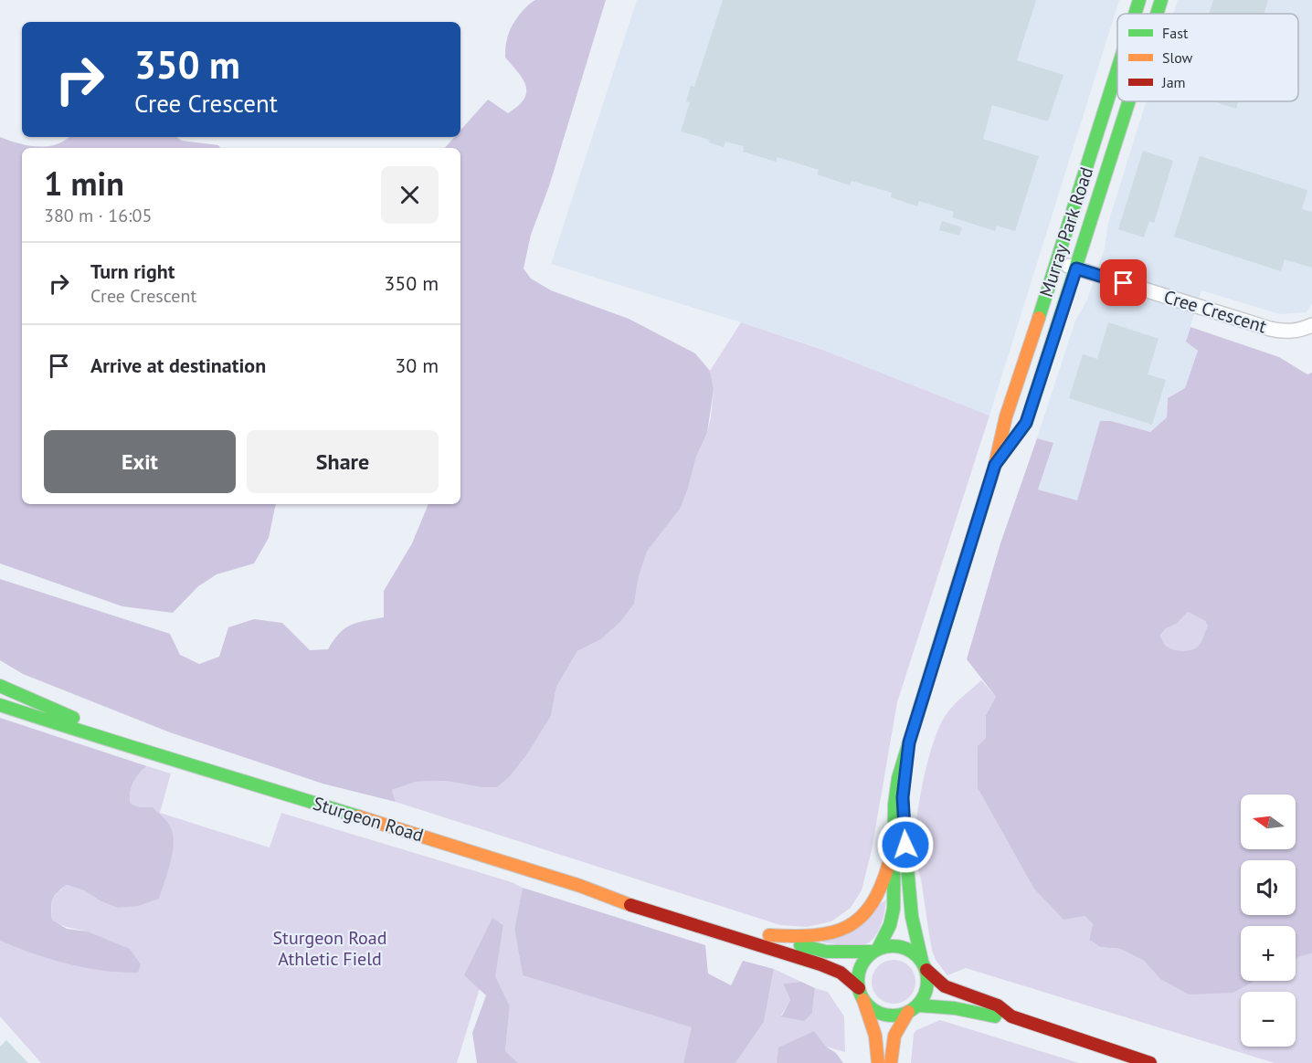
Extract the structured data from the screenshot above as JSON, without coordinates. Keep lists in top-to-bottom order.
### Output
{
  "streets": {
    "main road": ["Murray Park Road", "Sturgeon Road"],
    "street": ["Cree Crescent"]
  },
  "crossings": [
    ["Murray Park Road", "Cree Crescent"],
    ["Murray Park Road", "Sturgeon Road"]
  ],
  "parks": ["Sturgeon Road Athletic Field"],
  "legend": ["Fast", "Slow", "Jam"],
  "north": "left",
  "page": {
    "turn": ["350 m", "Cree Crescent"],
    "heading": ["1 min", "380 m · 16:05"],
    "list": [
      {
        "name": "Turn right",
        "note": "Cree Crescent",
        "value": "350 m"
      },
      {
        "name": "Arrive at destination",
        "value": "30 m"
      }
    ],
    "buttons": ["Exit", "Share"],
    "map_buttons": ["+", "−"]
  }
}
